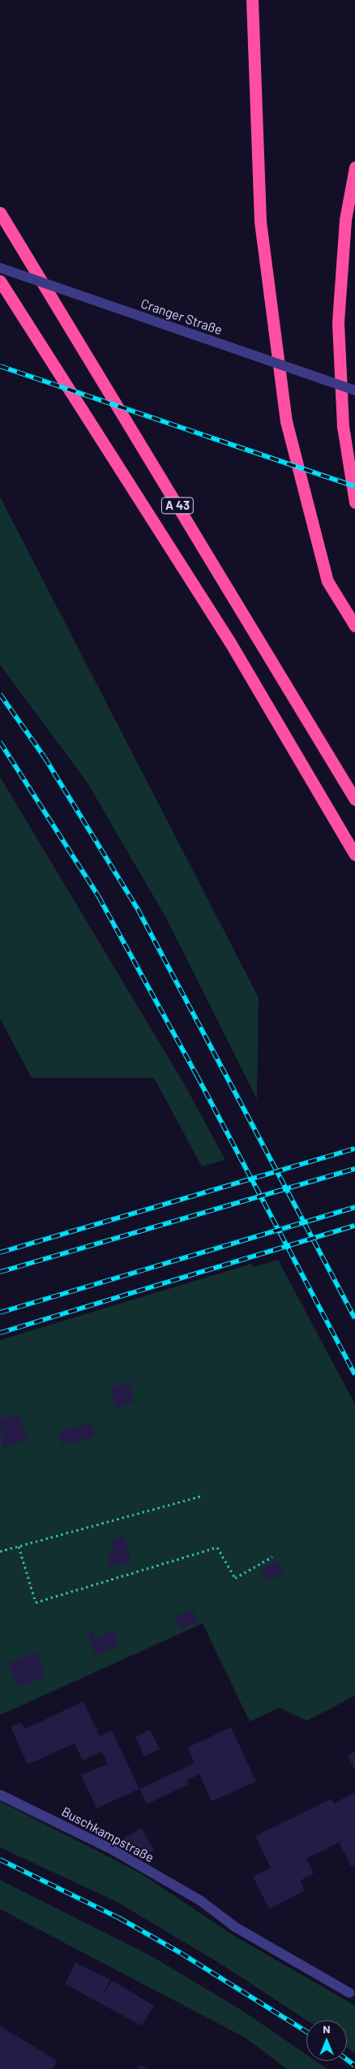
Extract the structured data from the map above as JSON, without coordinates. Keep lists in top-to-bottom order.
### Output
{
  "streets": {
    "highway": ["A 43"],
    "street": ["Cranger Straße", "Buschkampstraße"]
  },
  "north": "top"
}
